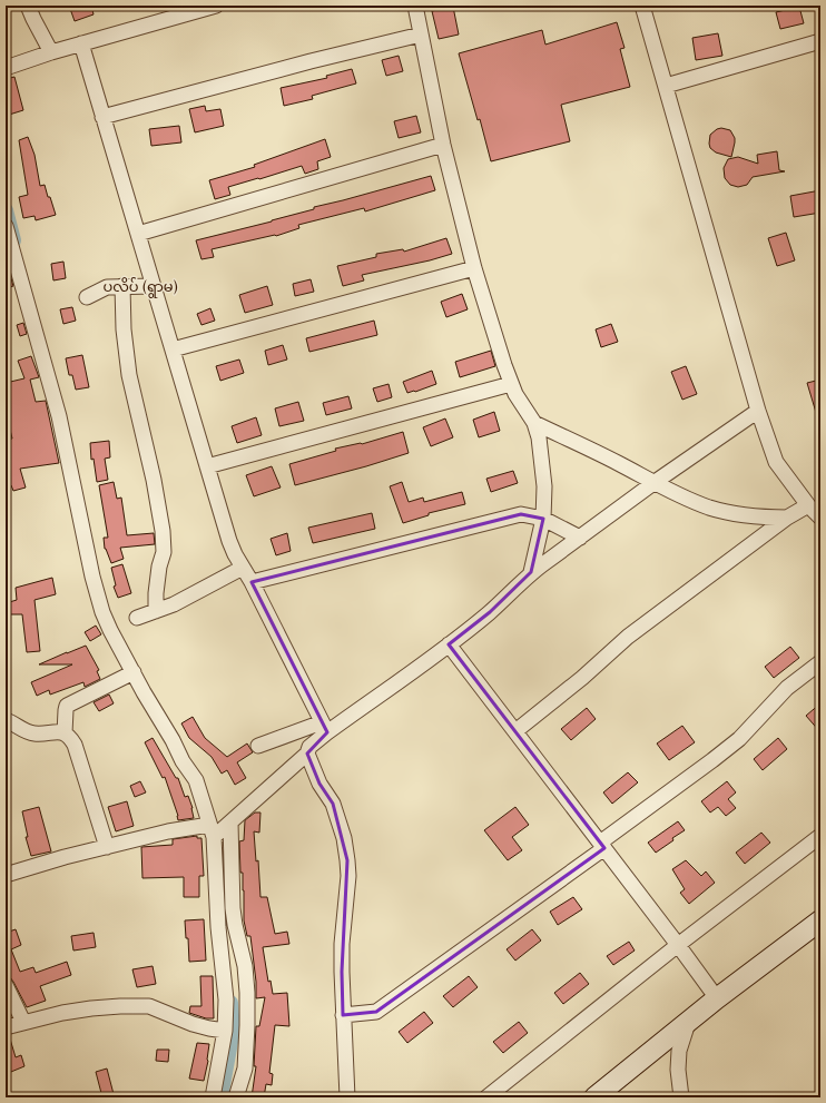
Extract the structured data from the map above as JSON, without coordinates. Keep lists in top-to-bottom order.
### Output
{
  "districts": ["ပလိပ် (ရွာမ)"]
}
